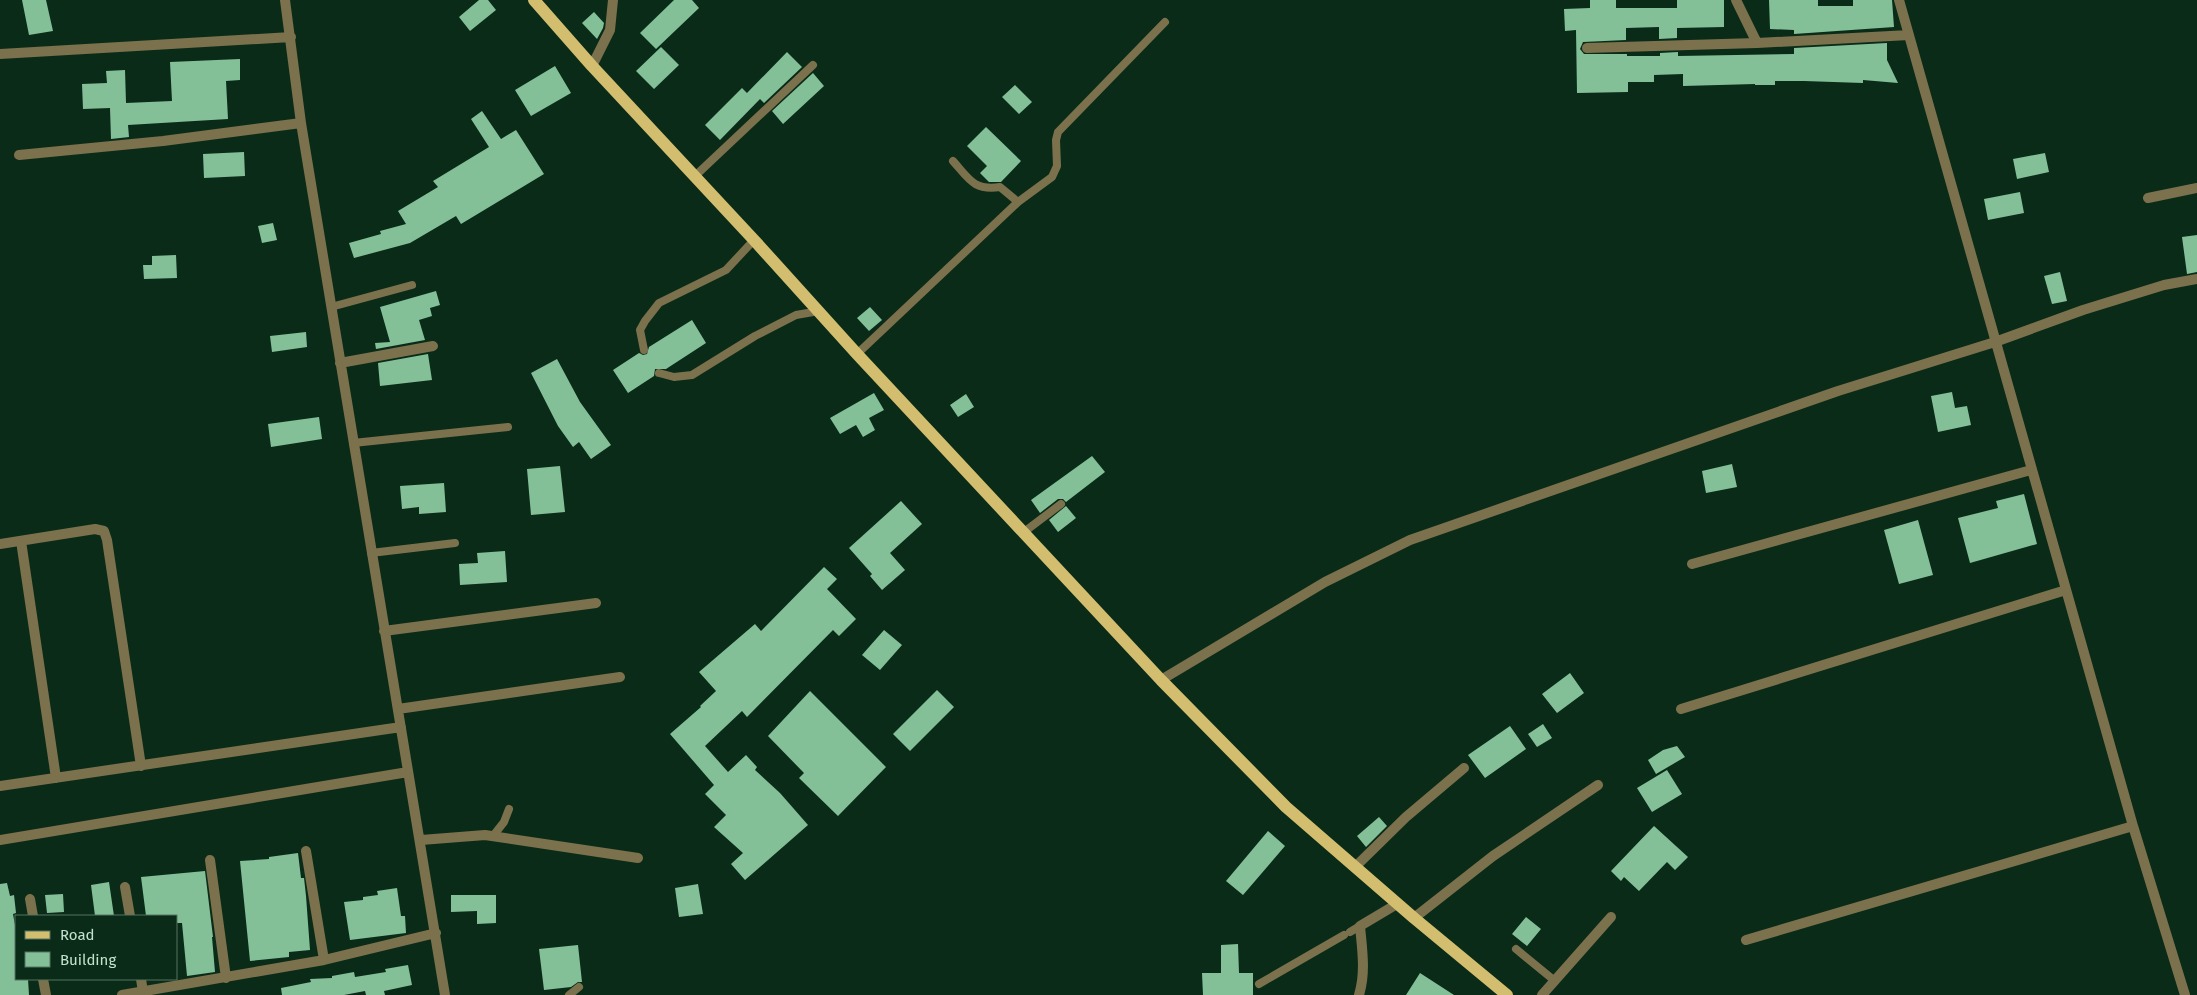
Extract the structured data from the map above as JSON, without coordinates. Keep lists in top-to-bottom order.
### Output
{
  "legend": ["Road", "Building"]
}
